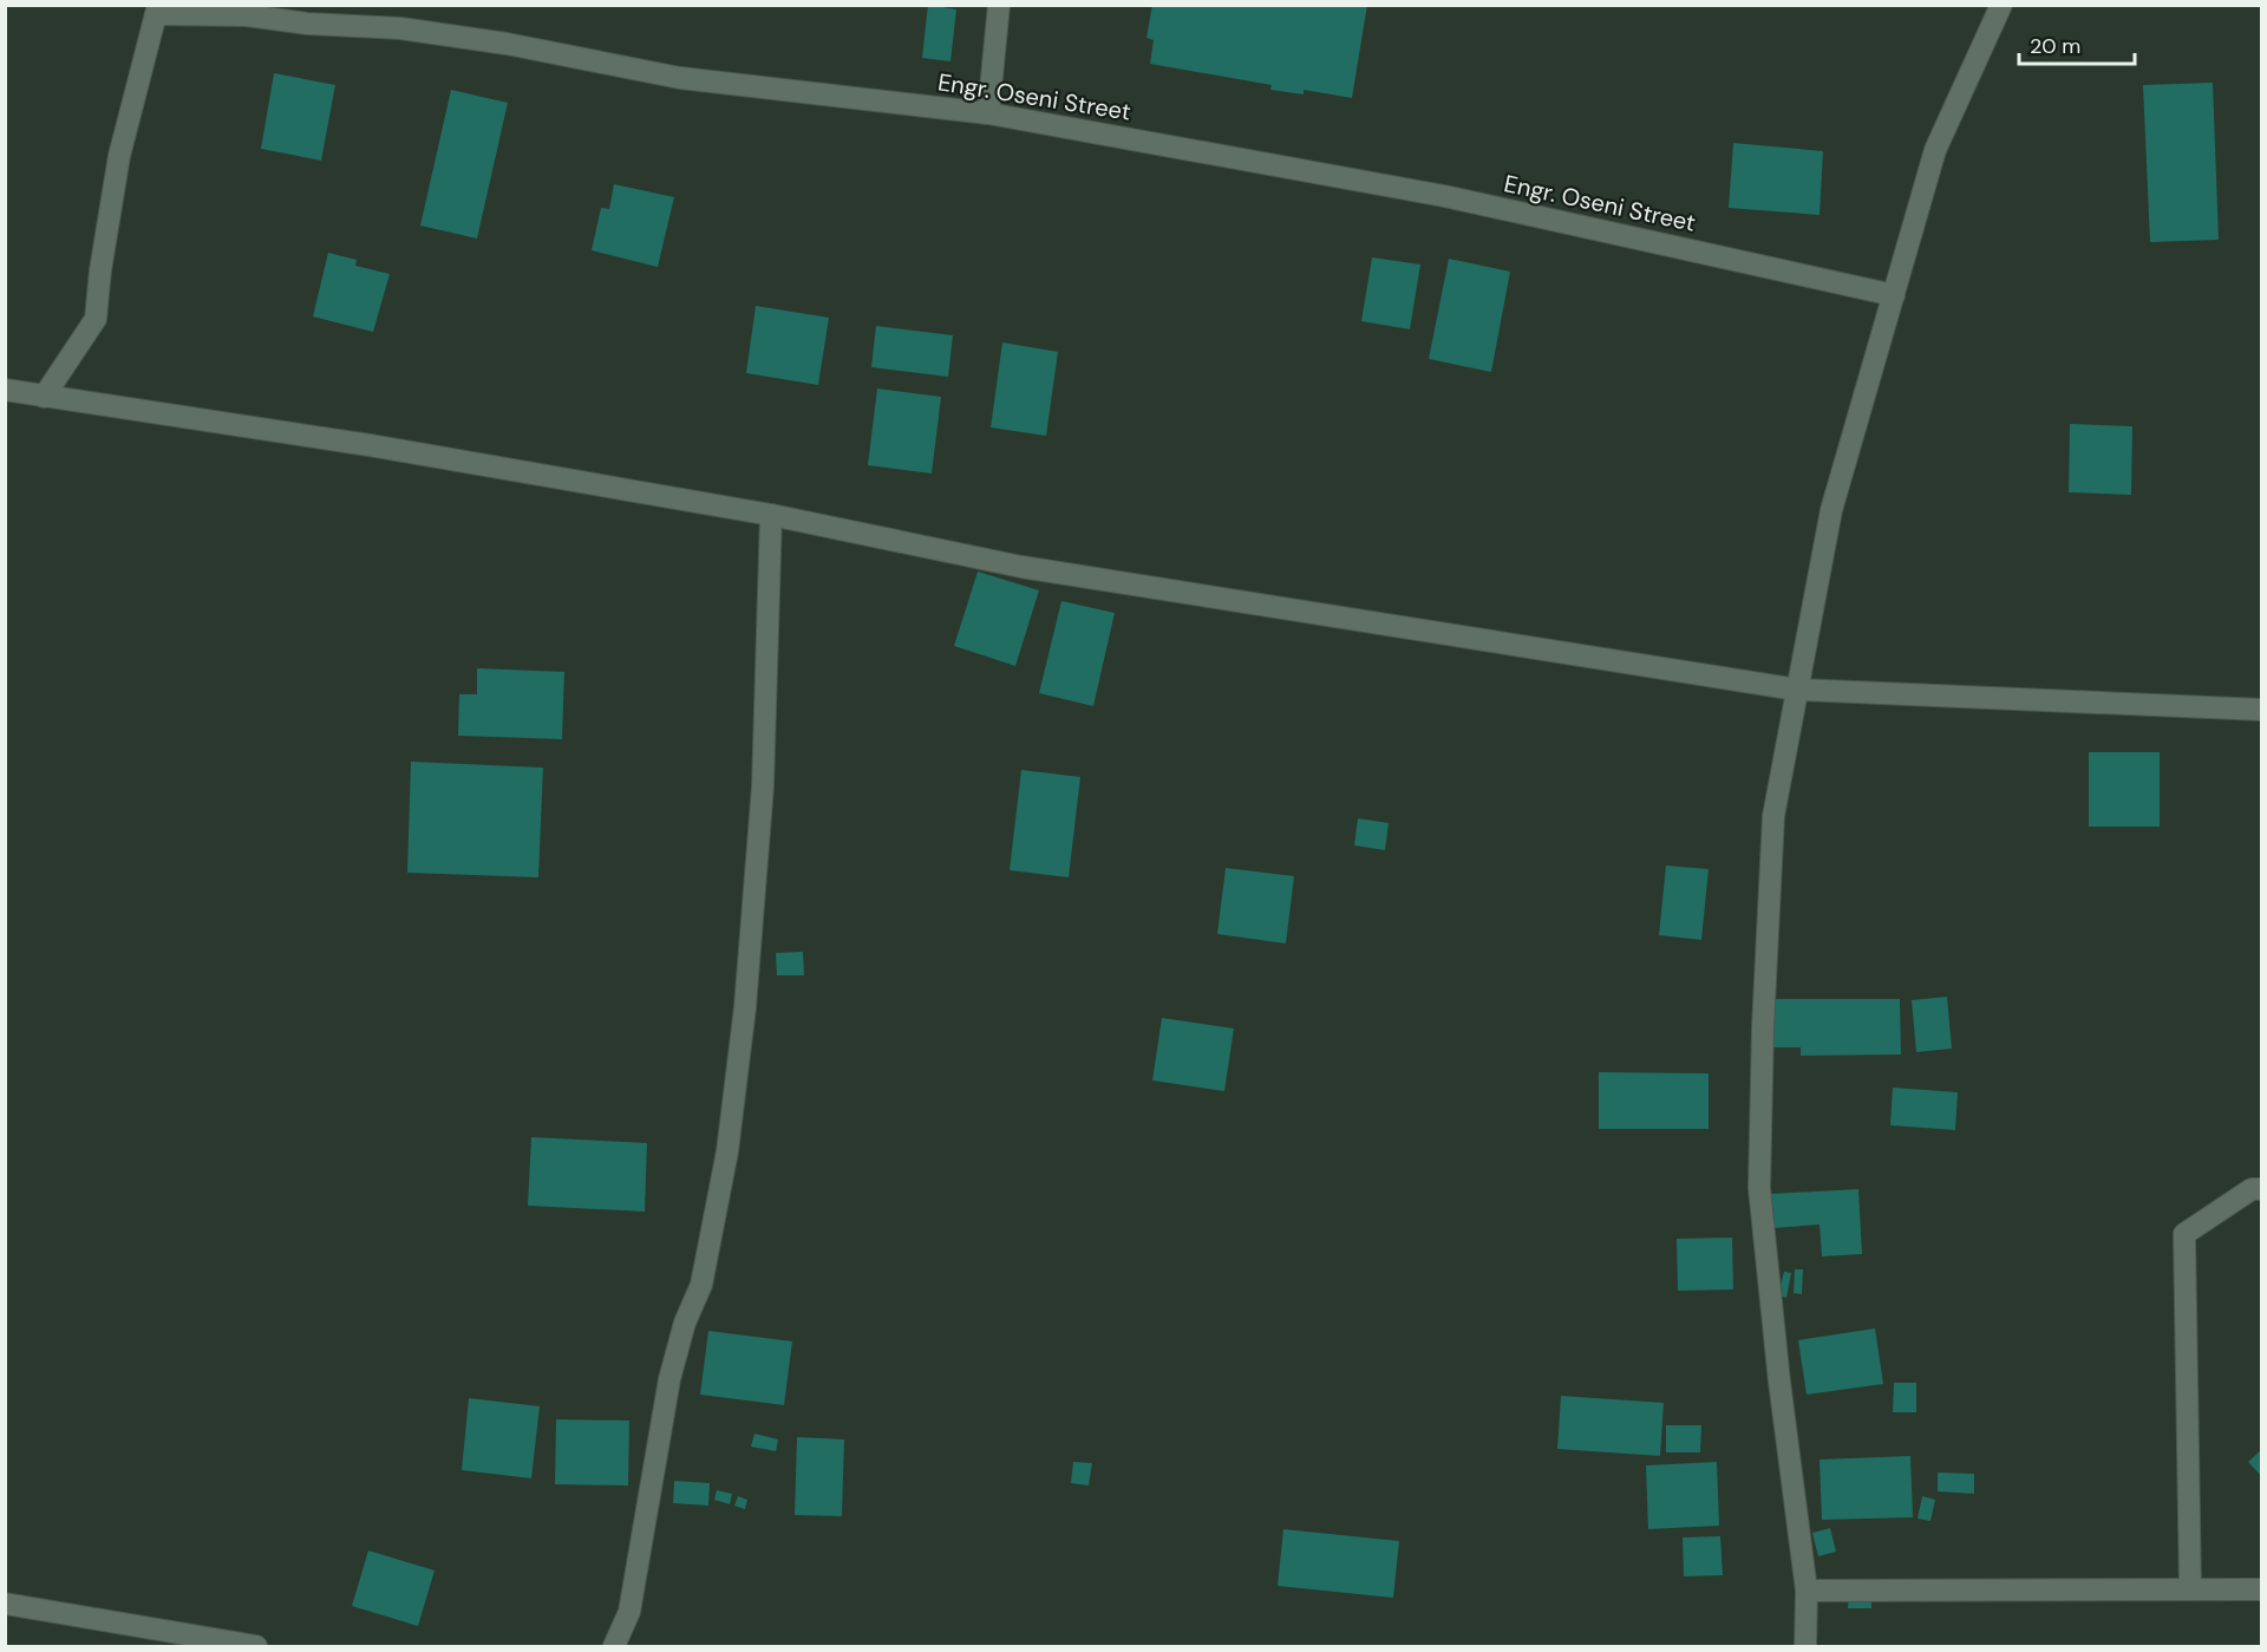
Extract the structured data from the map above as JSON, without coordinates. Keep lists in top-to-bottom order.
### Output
{
  "streets": {
    "street": ["Engr. Oseni Street"]
  },
  "scale_bar": "20 m"
}
